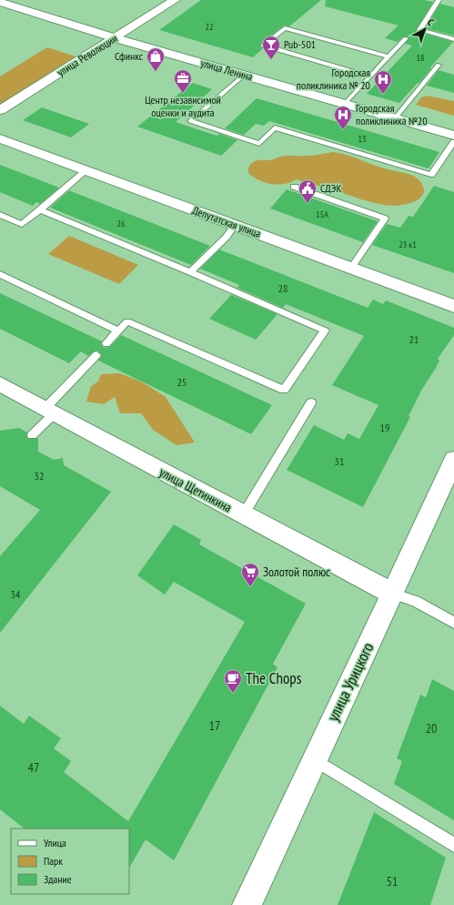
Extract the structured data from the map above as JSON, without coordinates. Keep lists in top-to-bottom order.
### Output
{
  "streets": {
    "street": [
      "улица Революции",
      "улица Ленина",
      "Депутатская улица",
      "улица Щетинкина",
      "улица Урицкого"
    ]
  },
  "crossings": [
    ["улица Революции", "улица Ленина"],
    ["улица Щетинкина", "улица Урицкого"]
  ],
  "places": {
    "bar": ["Pub-501"],
    "shop": ["Сфинкс"],
    "office": ["Центр независимой оценки и аудита"],
    "hospital": ["Городская поликлиника № 20", "Городская поликлиника №20"],
    "public building": ["СДЭК"],
    "supermarket": ["Золотой полюс"],
    "cafe": ["The Chops"]
  },
  "house_numbers": [
    "22",
    "18",
    "13",
    "15А",
    "26",
    "23 к1",
    "28",
    "21",
    "25",
    "19",
    "31",
    "32",
    "34",
    "17",
    "20",
    "47",
    "51"
  ],
  "legend": ["Улица", "Парк", "Здание"],
  "north": "top right"
}
